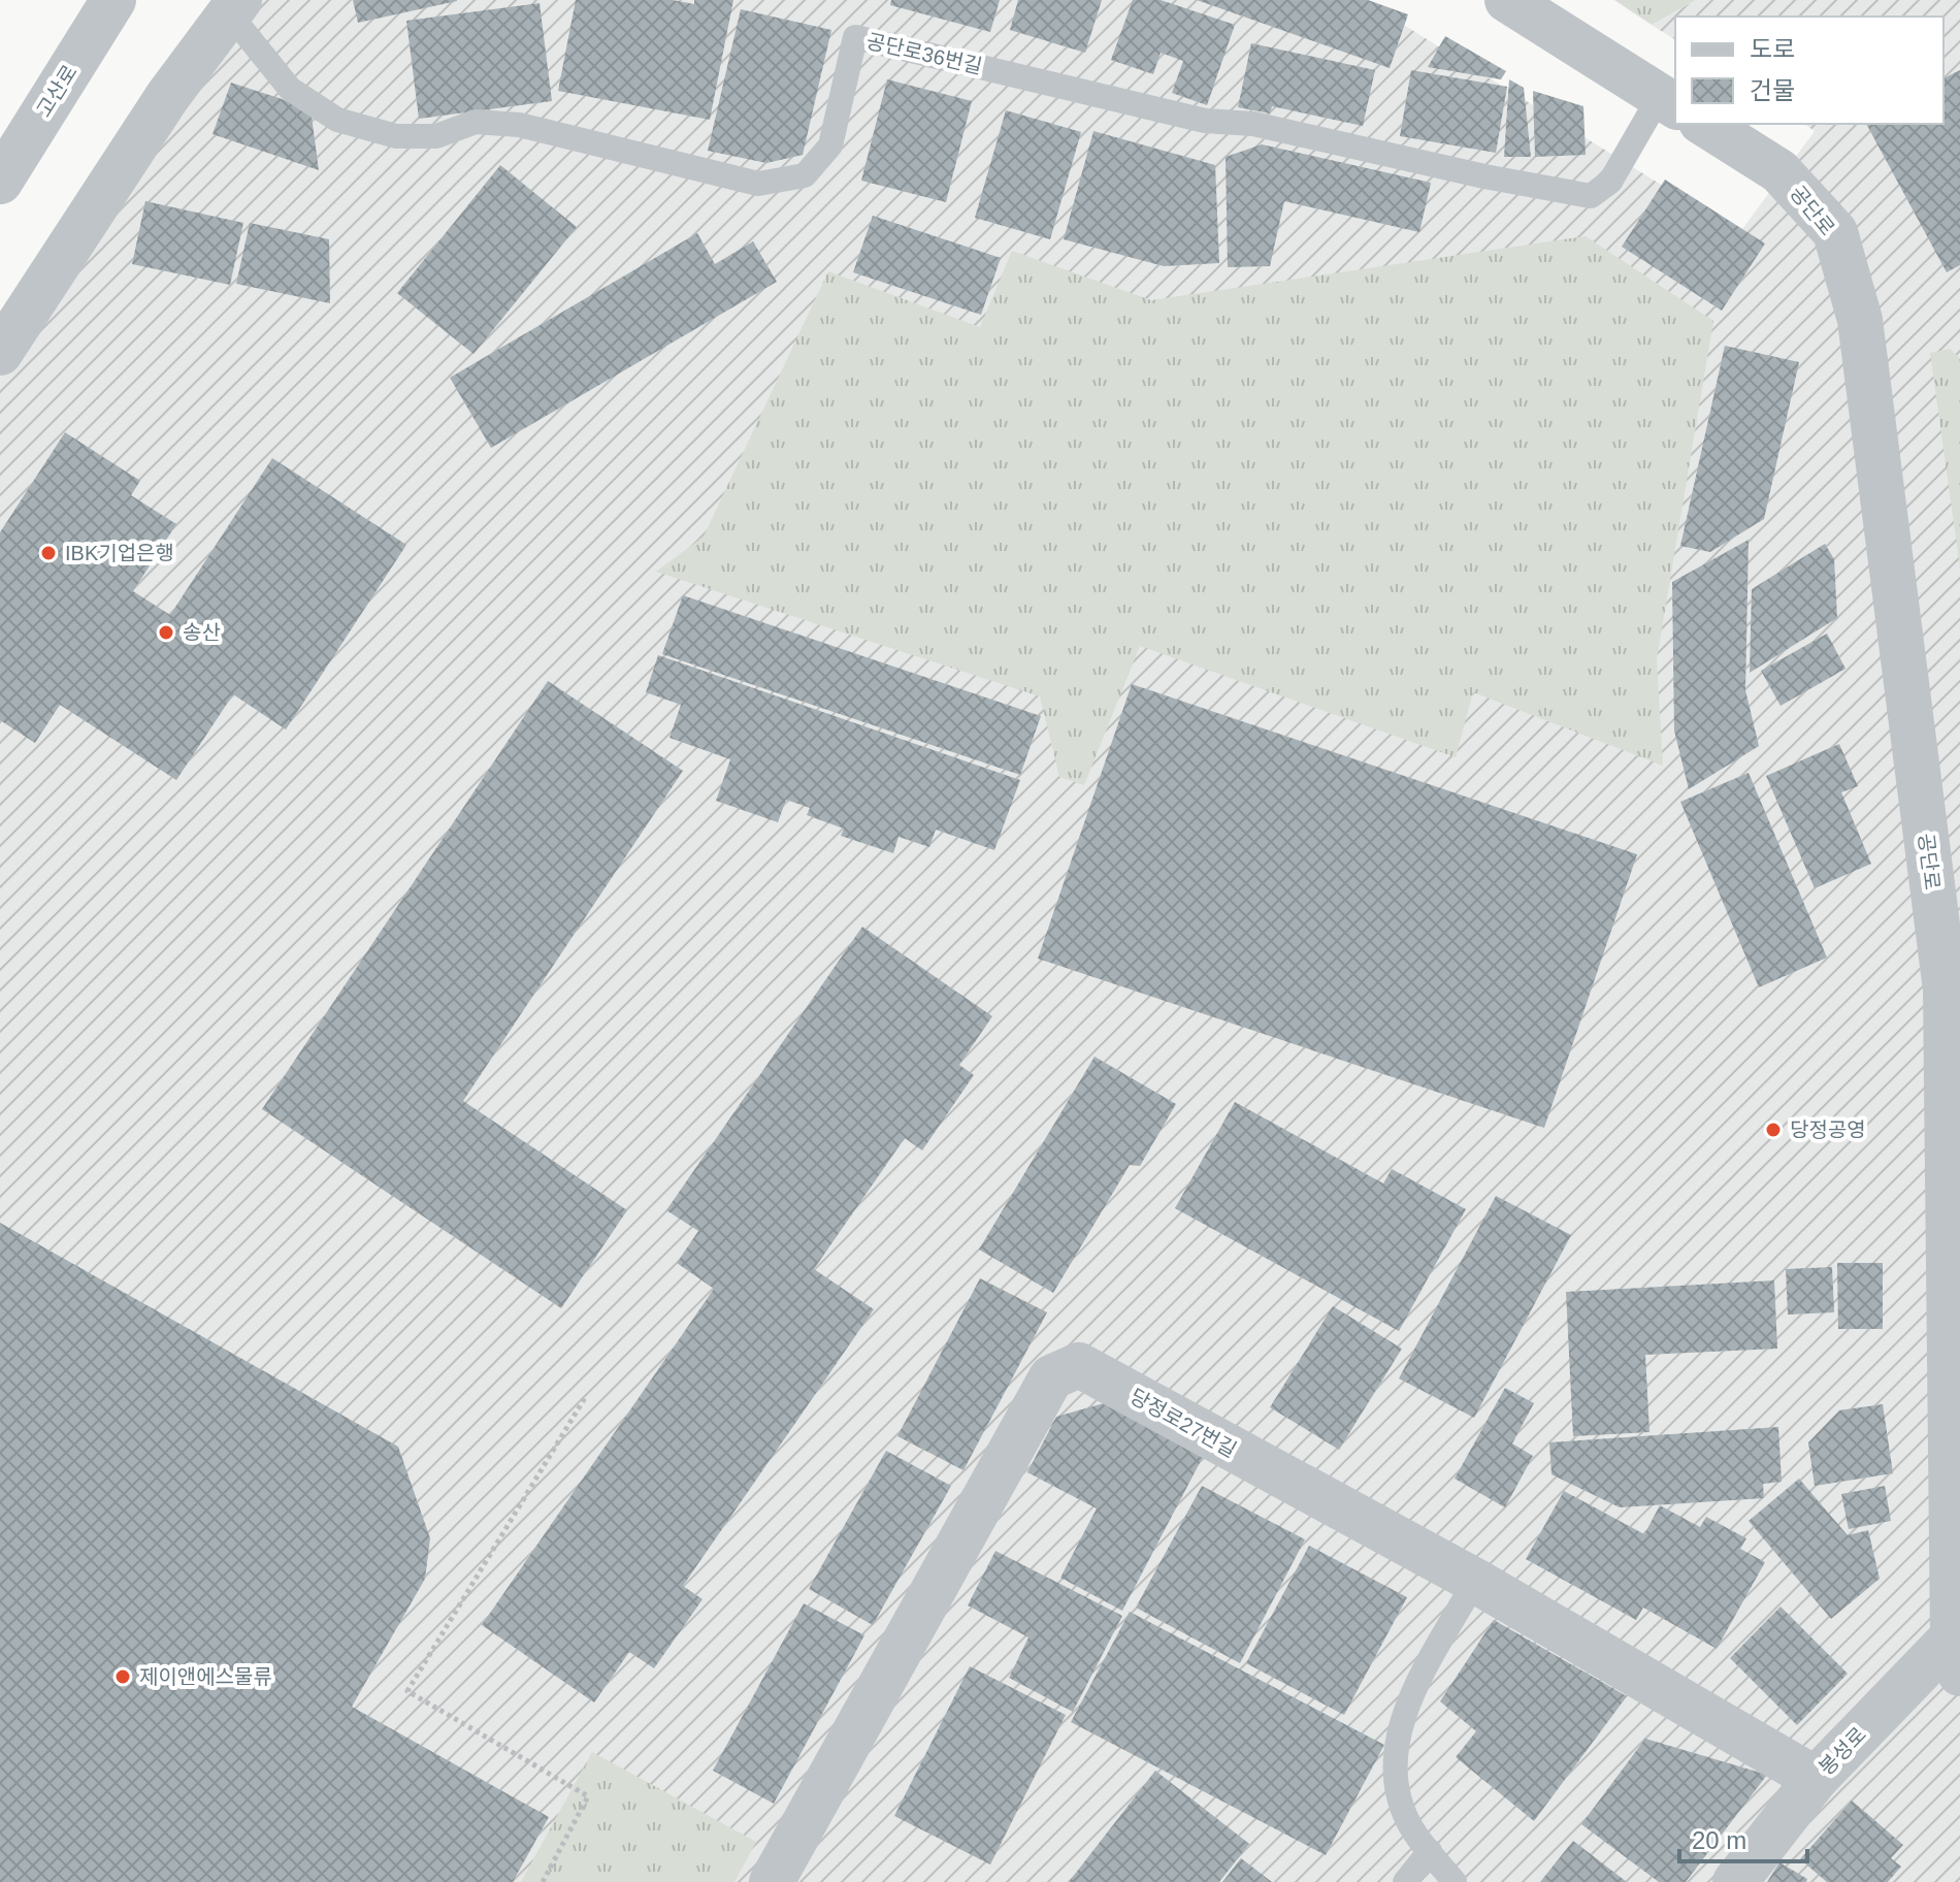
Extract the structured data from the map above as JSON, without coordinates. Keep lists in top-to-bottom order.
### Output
{
  "streets": {
    "street": [
      "고산로",
      "공단로",
      "당정로27번길",
      "봉성로"
    ],
    "lane": ["공단로36번길"]
  },
  "crossings": [
    ["공단로", "봉성로"],
    ["당정로27번길", "봉성로"]
  ],
  "places": [
    "IBK기업은행",
    "송산",
    "당정공영",
    "제이앤에스물류"
  ],
  "legend": ["도로", "건물"],
  "scale_bar": "20 m"
}
